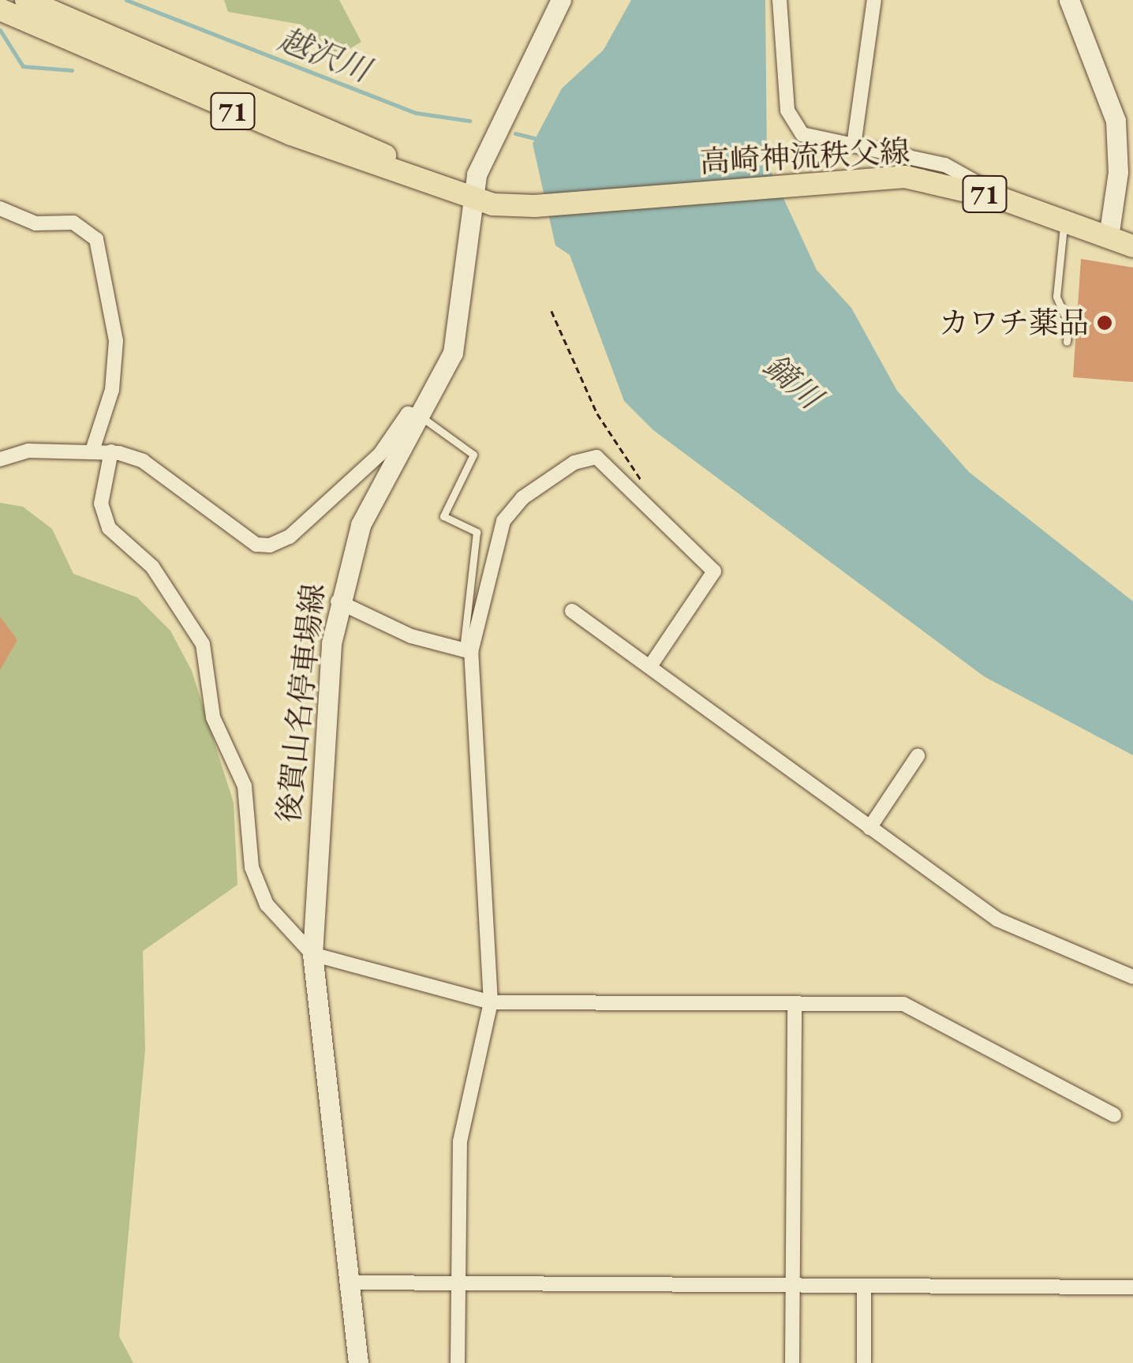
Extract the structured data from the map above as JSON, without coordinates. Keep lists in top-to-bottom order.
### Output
{
  "streets": {
    "main road": ["71", "高崎神流秩父線", "後賀山名停車場線"]
  },
  "crossings": [
    ["高崎神流秩父線", "後賀山名停車場線"]
  ],
  "water": ["越沢川", "鏑川"],
  "places": ["カワチ薬品"]
}
